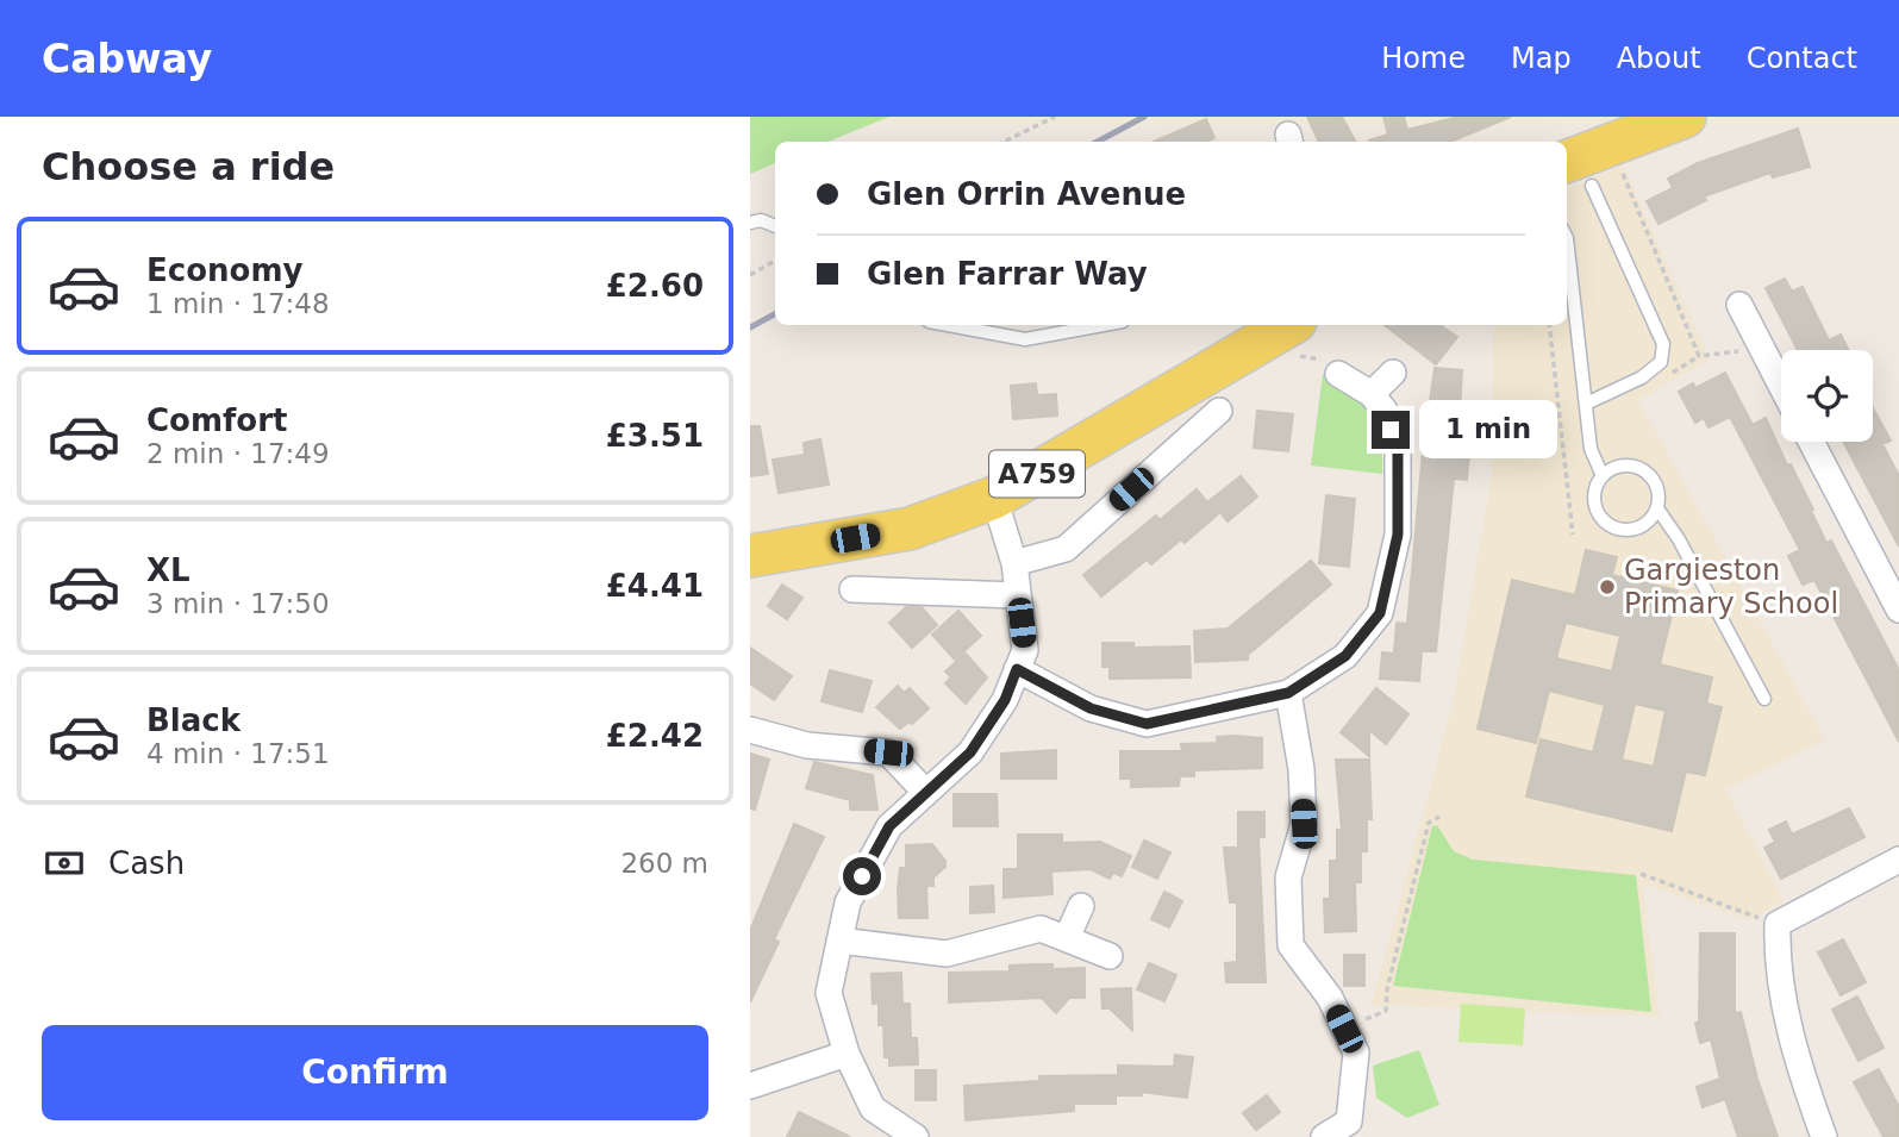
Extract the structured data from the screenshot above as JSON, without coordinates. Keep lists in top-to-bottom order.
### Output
{
  "streets": {
    "main road": ["A759"]
  },
  "places": ["Gargieston Primary School"],
  "page": {
    "header": "Cabway",
    "nav": [
      "Home",
      "Map",
      "About",
      "Contact"
    ],
    "heading": "Choose a ride",
    "banner": ["Glen Orrin Avenue", "Glen Farrar Way"],
    "list": [
      {
        "name": "Economy",
        "note": "1 min · 17:48",
        "value": "£2.60"
      },
      {
        "name": "Comfort",
        "note": "2 min · 17:49",
        "value": "£3.51"
      },
      {
        "name": "XL",
        "note": "3 min · 17:50",
        "value": "£4.41"
      },
      {
        "name": "Black",
        "note": "4 min · 17:51",
        "value": "£2.42"
      }
    ],
    "bubble": "1 min",
    "pay": ["Cash", "260 m"],
    "buttons": "Confirm"
  }
}
